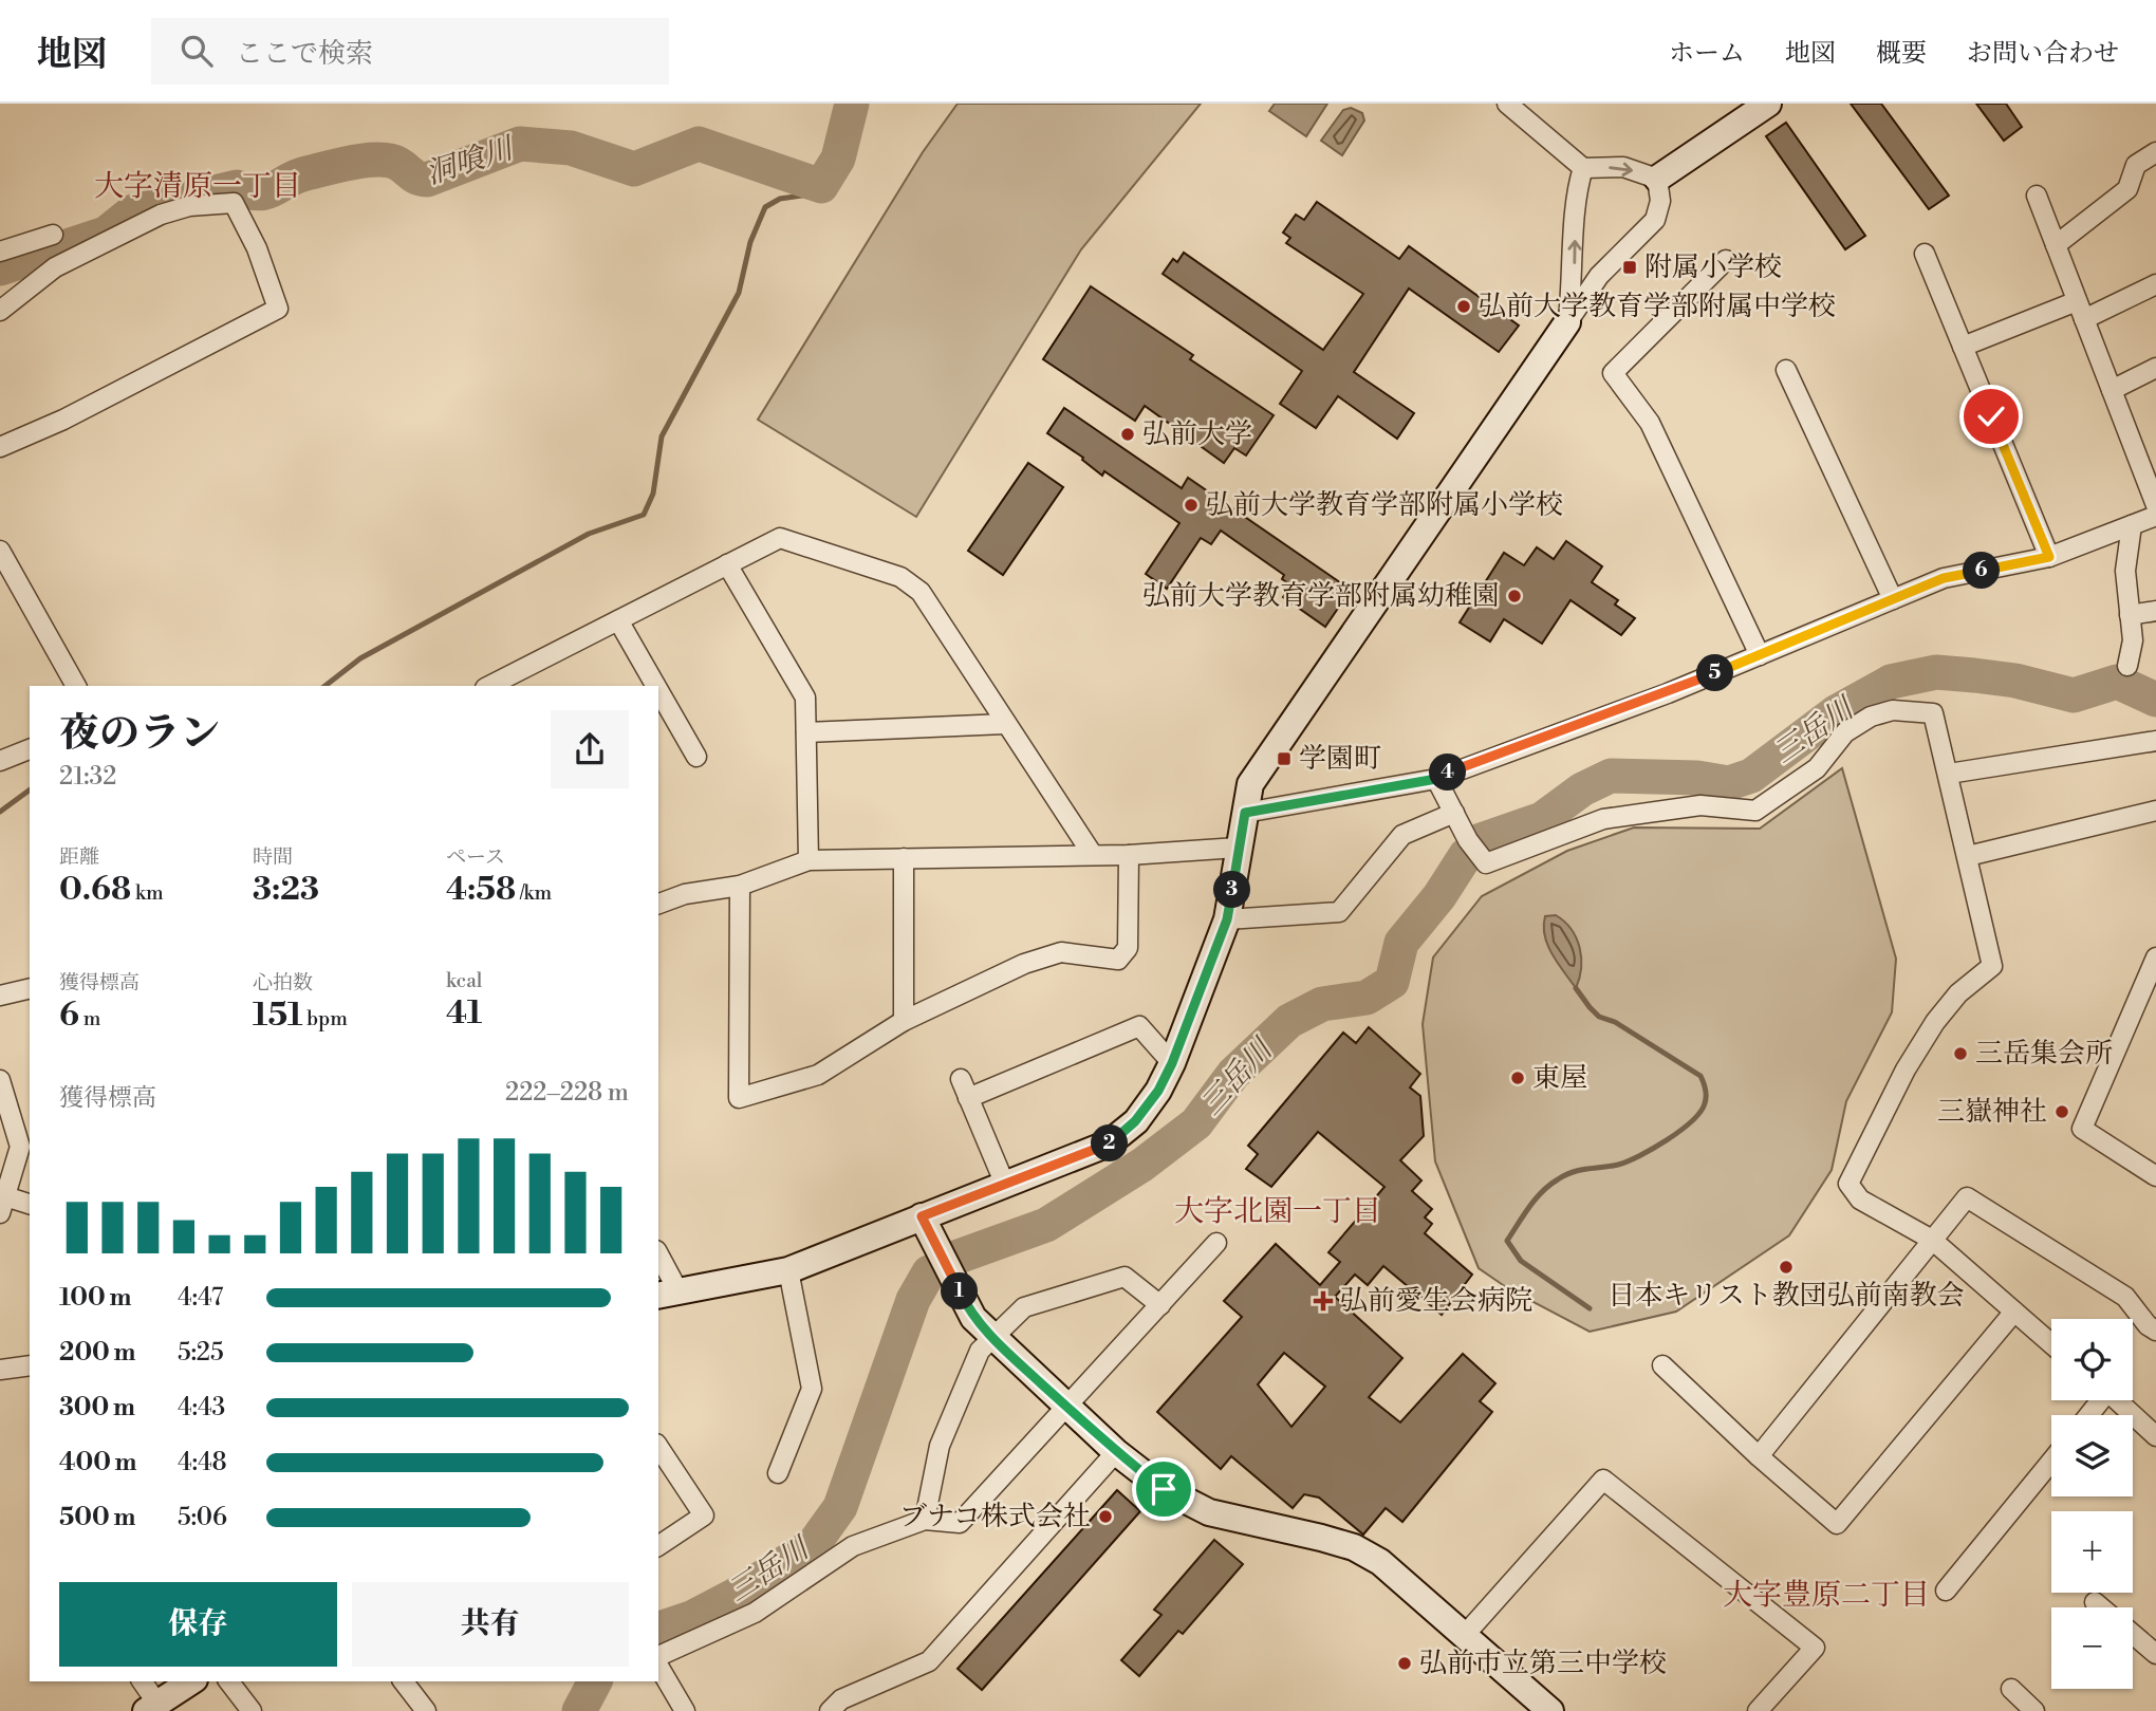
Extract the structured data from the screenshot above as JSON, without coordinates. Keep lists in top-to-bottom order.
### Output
{
  "districts": ["大字清原一丁目", "大字北園一丁目", "大字豊原二丁目"],
  "water": ["洞喰川", "三岳川"],
  "places": {
    "transit": ["附属小学校", "学園町"],
    "other": [
      "弘前大学教育学部附属中学校",
      "弘前大学",
      "弘前大学教育学部附属小学校",
      "弘前大学教育学部附属幼稚園",
      "三岳集会所",
      "東屋",
      "三嶽神社",
      "日本キリスト教団弘前南教会",
      "ブナコ株式会社",
      "弘前市立第三中学校"
    ],
    "health": ["弘前愛生会病院"]
  },
  "page": {
    "header": "地図",
    "search": "ここで検索",
    "nav": [
      "ホーム",
      "地図",
      "概要",
      "お問い合わせ"
    ],
    "pins": [
      "6",
      "5",
      "4",
      "3",
      "2",
      "1"
    ],
    "heading": ["夜のラン", "21:32"],
    "stats": [
      ["距離", "0.68 km"],
      ["時間", "3:23"],
      ["ペース", "4:58 /km"],
      ["獲得標高", "6 m"],
      ["心拍数", "151 bpm"],
      ["kcal", "41"]
    ],
    "chart": ["獲得標高", "222–228 m"],
    "list": [
      {
        "name": "100 m",
        "note": "4:47"
      },
      {
        "name": "200 m",
        "note": "5:25"
      },
      {
        "name": "300 m",
        "note": "4:43"
      },
      {
        "name": "400 m",
        "note": "4:48"
      },
      {
        "name": "500 m",
        "note": "5:06"
      }
    ],
    "map_buttons": ["+", "−"],
    "buttons": ["保存", "共有"]
  }
}
